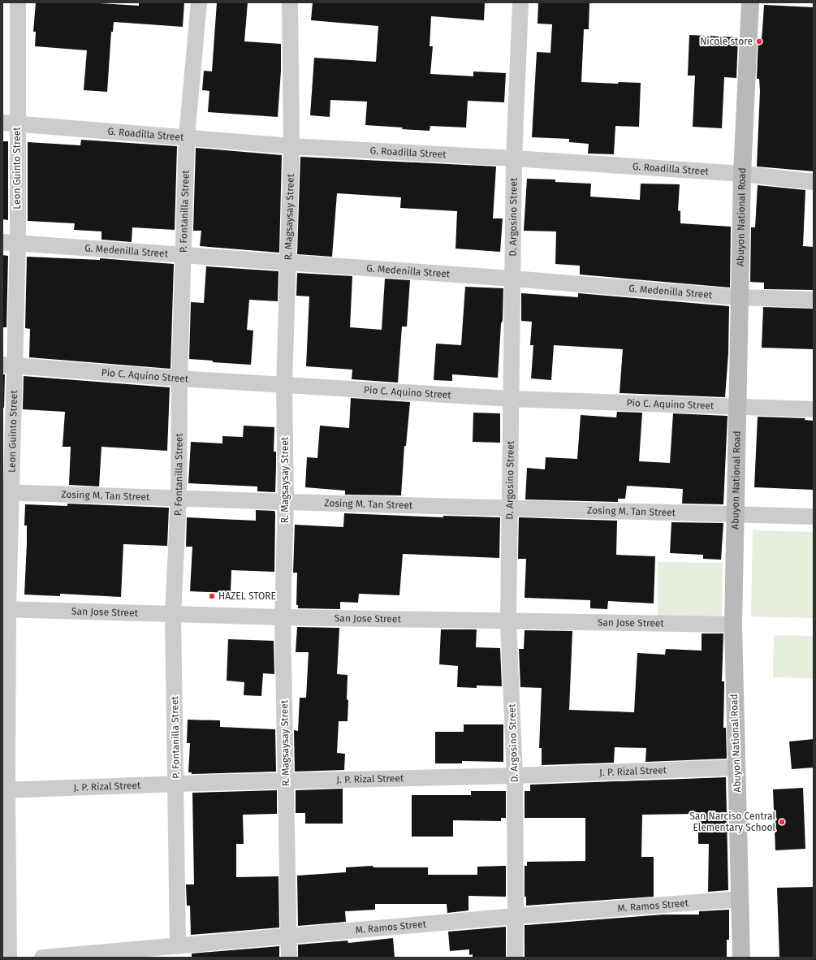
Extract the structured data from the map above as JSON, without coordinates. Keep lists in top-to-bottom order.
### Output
{
  "streets": {
    "street": [
      "G. Roadilla Street",
      "Leon Guinto Street",
      "P. Fontanilla Street",
      "R. Magsaysay Street",
      "D. Argosino Street",
      "Abuyon National Road",
      "G. Medenilla Street",
      "Pio C. Aquino Street",
      "Zosing M. Tan Street",
      "San Jose Street",
      "J. P. Rizal Street",
      "M. Ramos Street"
    ]
  },
  "crossings": [
    ["G. Roadilla Street", "Leon Guinto Street"],
    ["G. Roadilla Street", "P. Fontanilla Street"],
    ["G. Roadilla Street", "R. Magsaysay Street"],
    ["G. Roadilla Street", "D. Argosino Street"],
    ["G. Roadilla Street", "Abuyon National Road"],
    ["Leon Guinto Street", "G. Medenilla Street"],
    ["Leon Guinto Street", "Pio C. Aquino Street"],
    ["Leon Guinto Street", "Zosing M. Tan Street"],
    ["Leon Guinto Street", "San Jose Street"],
    ["Leon Guinto Street", "J. P. Rizal Street"],
    ["P. Fontanilla Street", "G. Medenilla Street"],
    ["P. Fontanilla Street", "Pio C. Aquino Street"],
    ["P. Fontanilla Street", "Zosing M. Tan Street"],
    ["P. Fontanilla Street", "San Jose Street"],
    ["P. Fontanilla Street", "J. P. Rizal Street"],
    ["P. Fontanilla Street", "M. Ramos Street"],
    ["R. Magsaysay Street", "G. Medenilla Street"],
    ["R. Magsaysay Street", "Pio C. Aquino Street"],
    ["R. Magsaysay Street", "Zosing M. Tan Street"],
    ["R. Magsaysay Street", "San Jose Street"],
    ["R. Magsaysay Street", "J. P. Rizal Street"],
    ["R. Magsaysay Street", "M. Ramos Street"],
    ["D. Argosino Street", "G. Medenilla Street"],
    ["D. Argosino Street", "Pio C. Aquino Street"],
    ["D. Argosino Street", "Zosing M. Tan Street"],
    ["D. Argosino Street", "San Jose Street"],
    ["D. Argosino Street", "J. P. Rizal Street"],
    ["D. Argosino Street", "M. Ramos Street"],
    ["Abuyon National Road", "G. Medenilla Street"],
    ["Abuyon National Road", "Pio C. Aquino Street"],
    ["Abuyon National Road", "Zosing M. Tan Street"],
    ["Abuyon National Road", "San Jose Street"],
    ["Abuyon National Road", "J. P. Rizal Street"],
    ["Abuyon National Road", "M. Ramos Street"]
  ],
  "places": ["Nicole store", "HAZEL STORE", "San Narciso Central Elementary School"]
}
